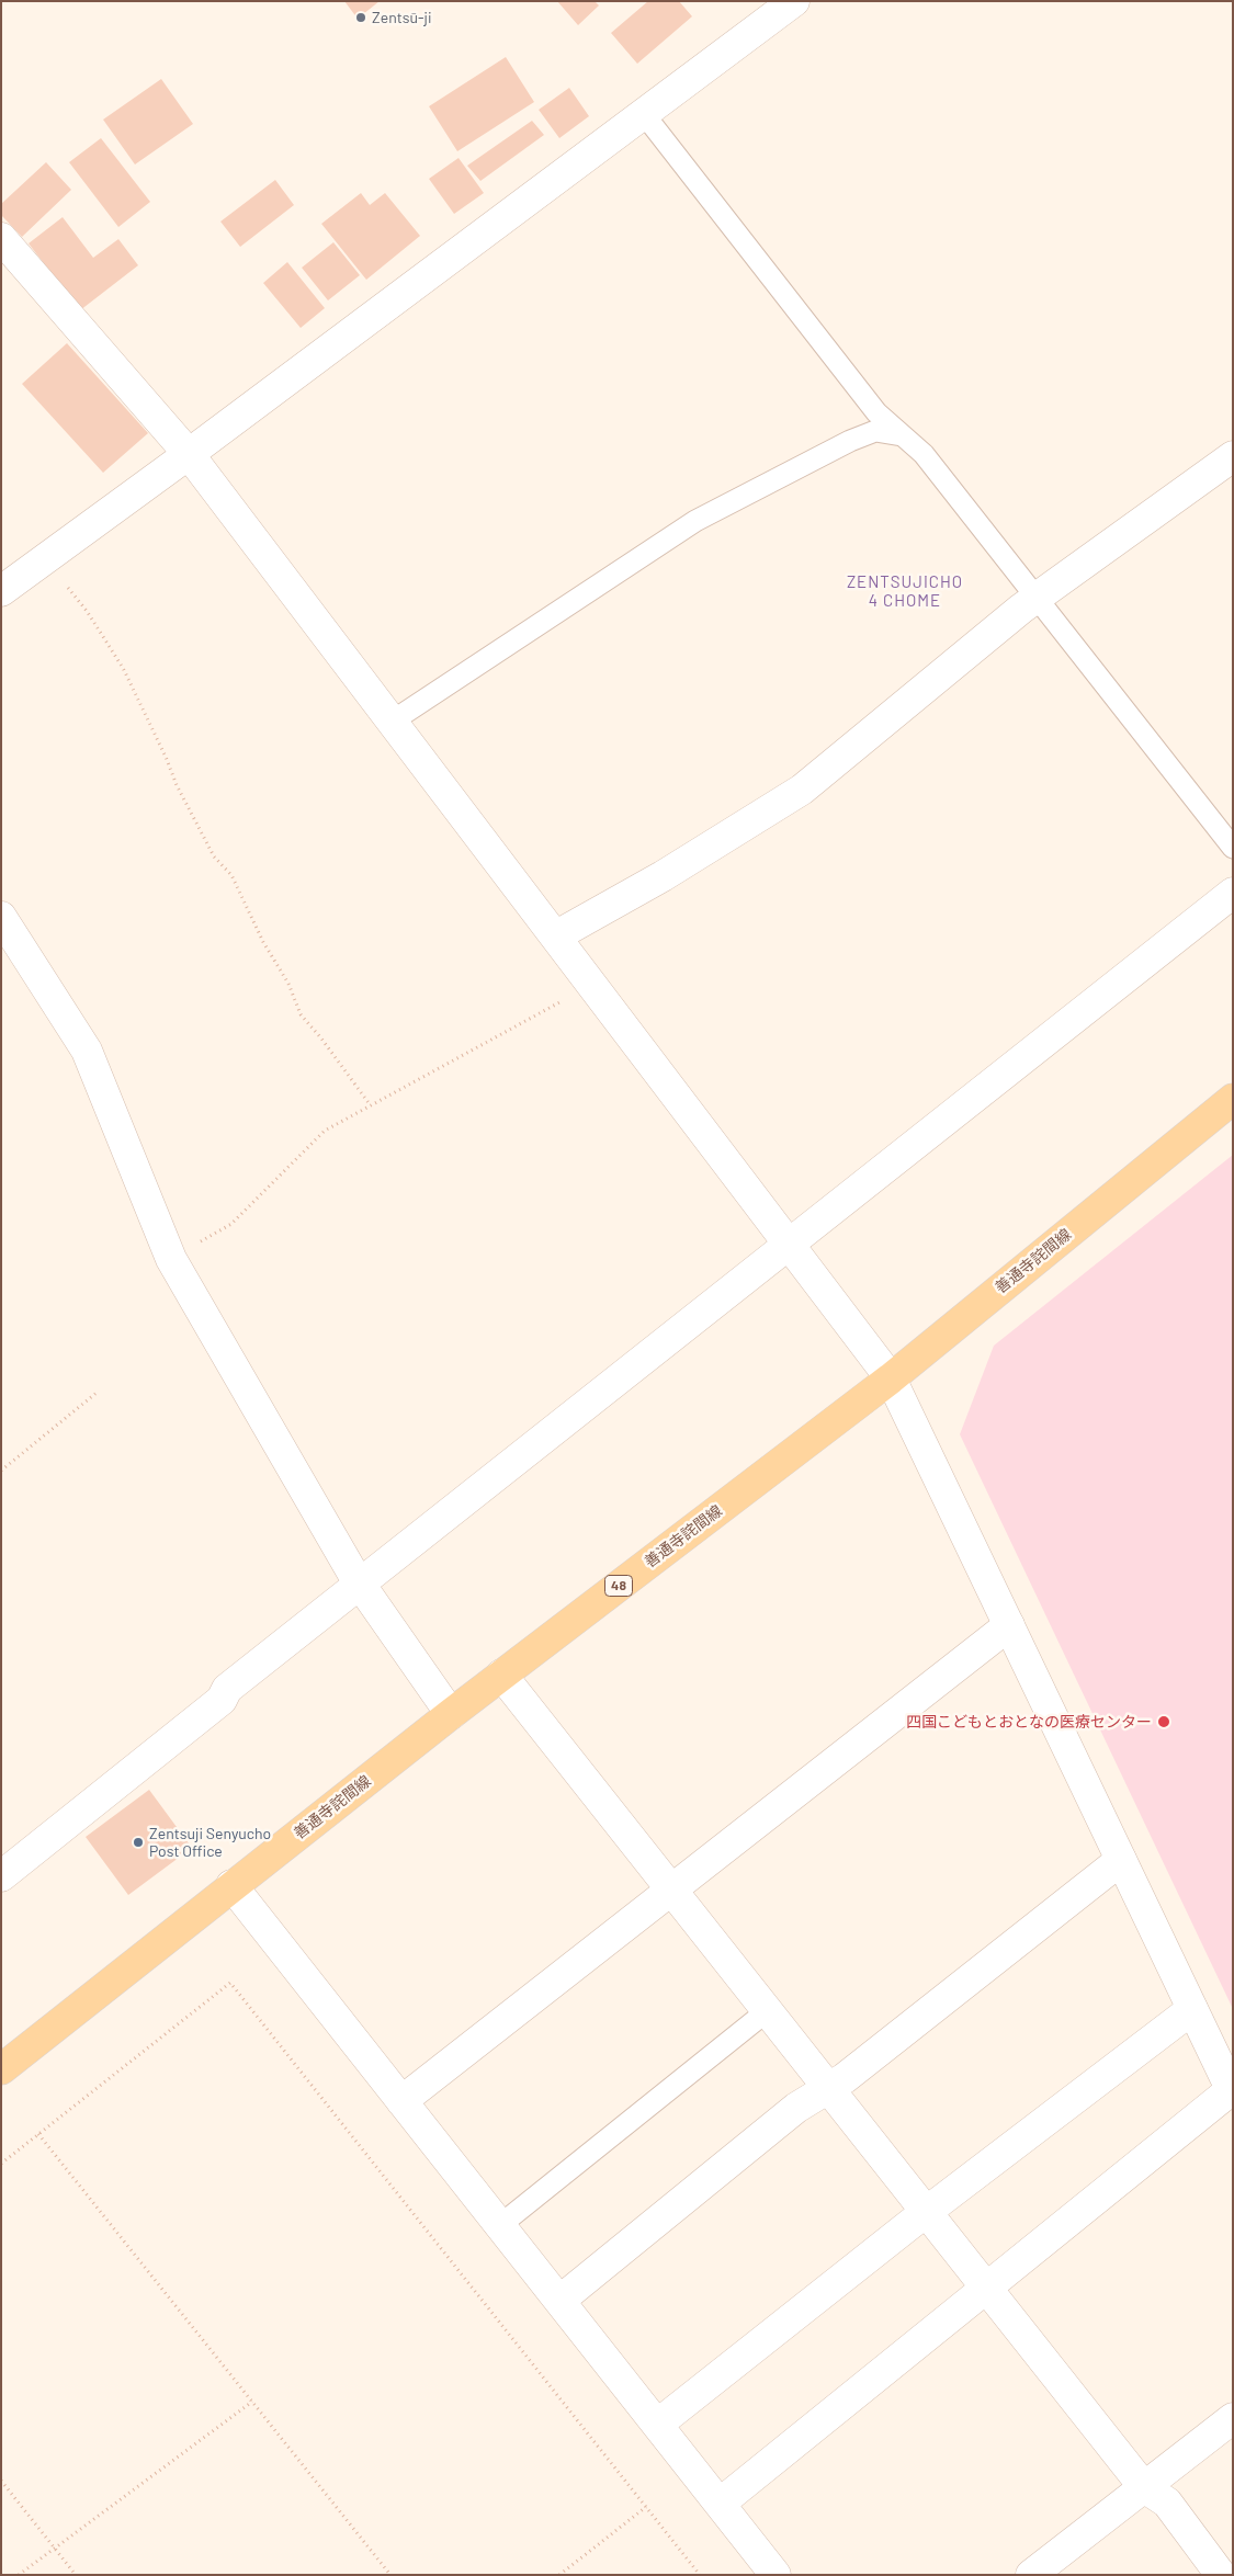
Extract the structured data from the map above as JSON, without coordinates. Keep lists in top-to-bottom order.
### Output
{
  "streets": {
    "main road": ["善通寺詫間線", "48"]
  },
  "districts": ["ZENTSUJICHO 4 CHOME"],
  "places": ["Zentsū-ji", "四国こどもとおとなの医療センター", "Zentsuji Senyucho Post Office"]
}
